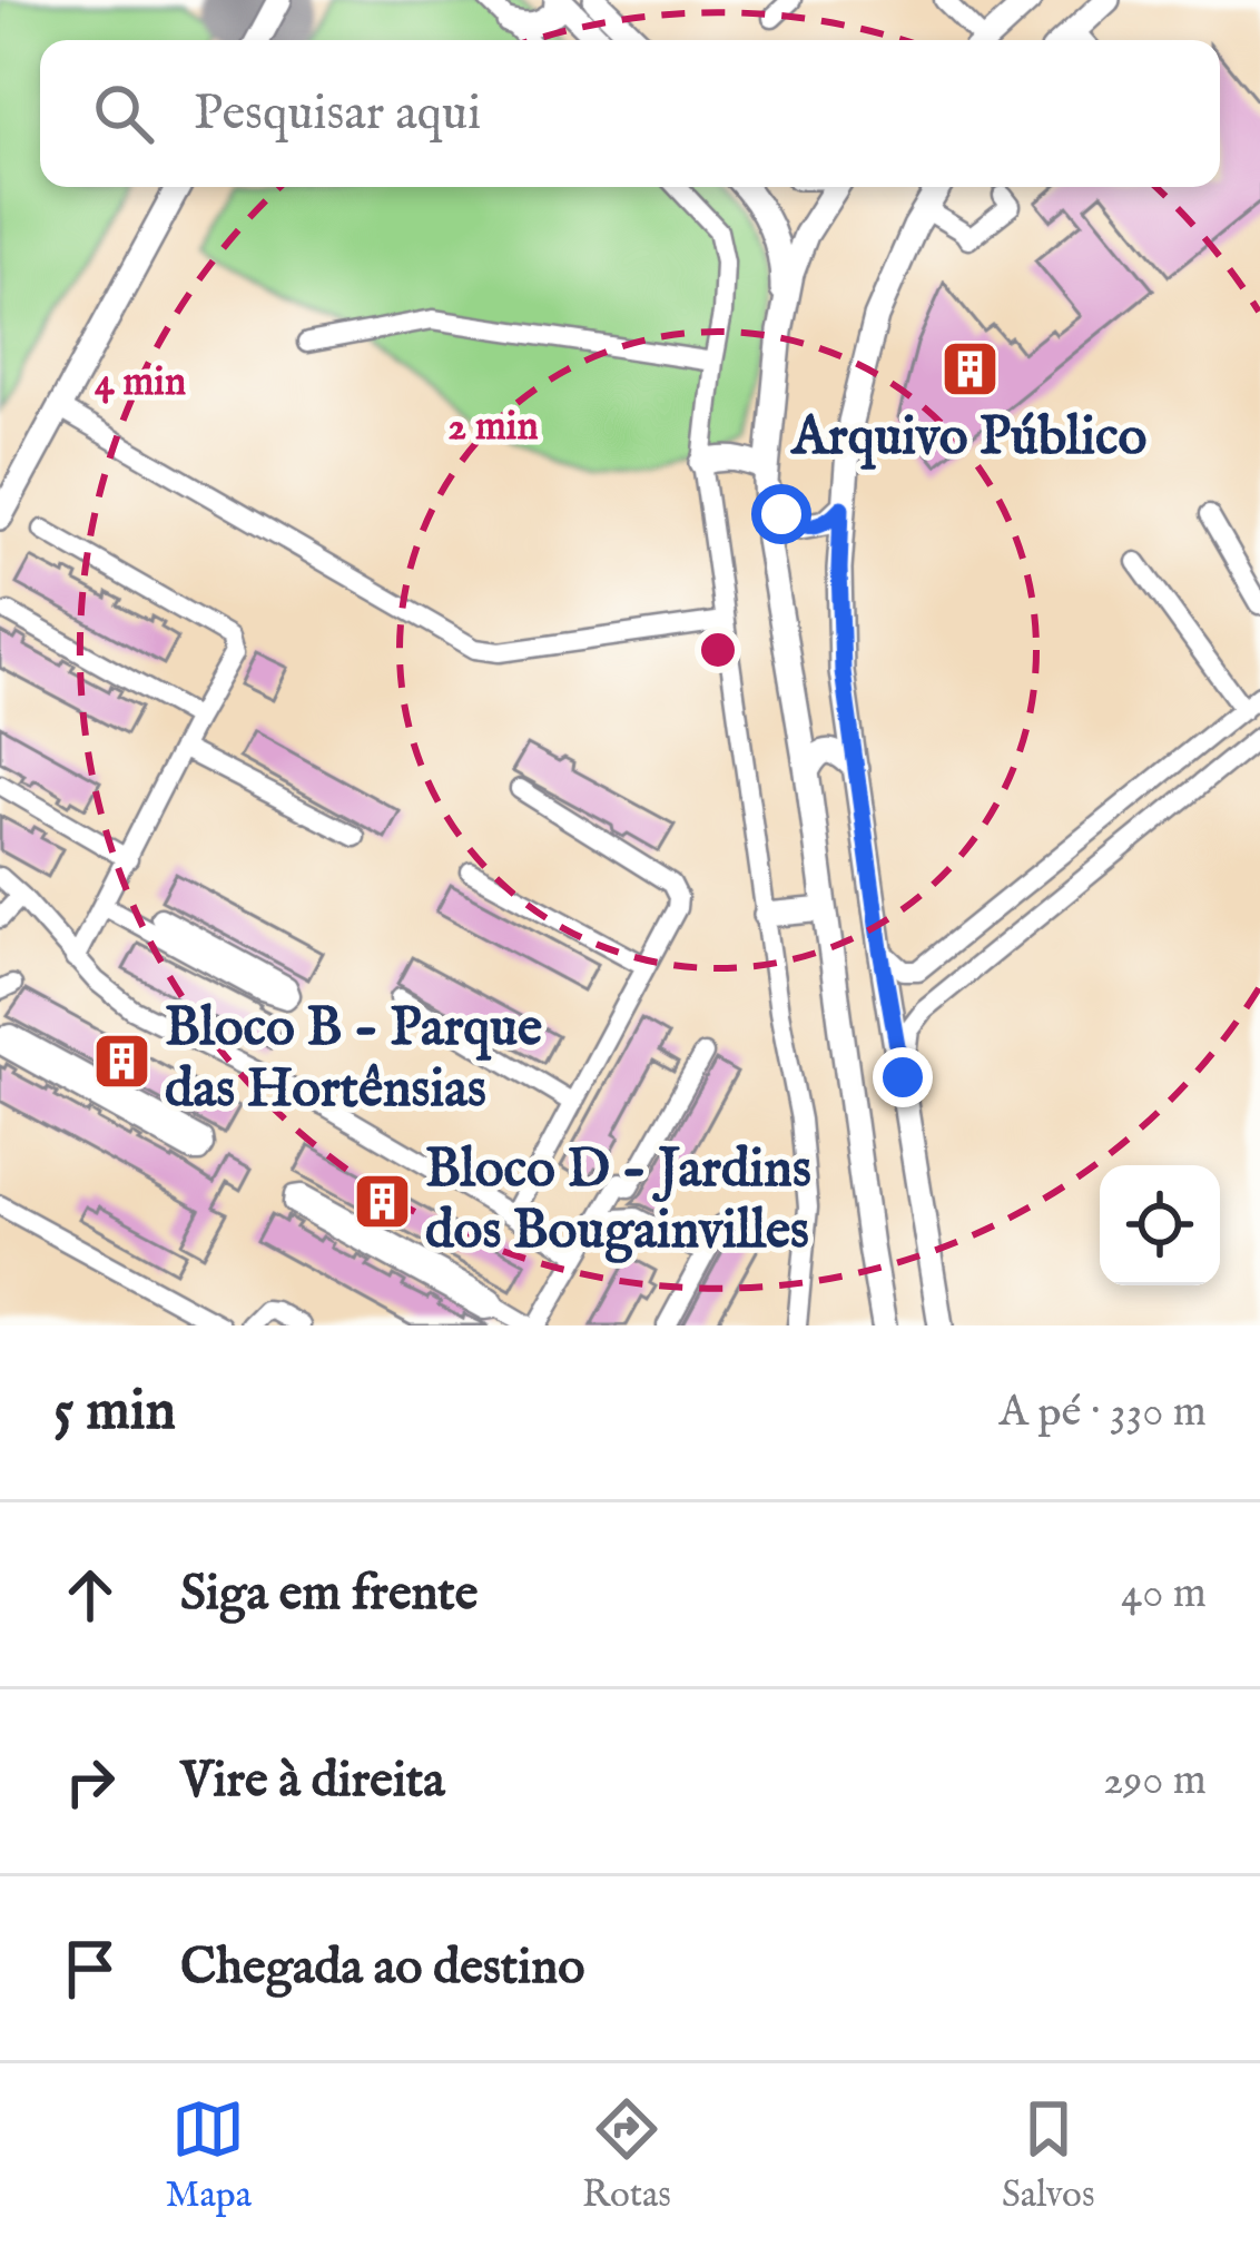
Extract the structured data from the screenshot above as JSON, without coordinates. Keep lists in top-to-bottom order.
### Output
{
  "places": {
    "building": ["Arquivo Público", "Bloco B - Parque das Hortênsias", "Bloco D - Jardins dos Bougainvilles"]
  },
  "page": {
    "search": "Pesquisar aqui",
    "heading": ["5 min", "A pé · 330 m"],
    "list": [
      ["Siga em frente", "40 m"],
      ["Vire à direita", "290 m"],
      "Chegada ao destino"
    ],
    "nav": ["Mapa", "Rotas", "Salvos"]
  },
  "rings": ["4 min", "2 min"]
}
